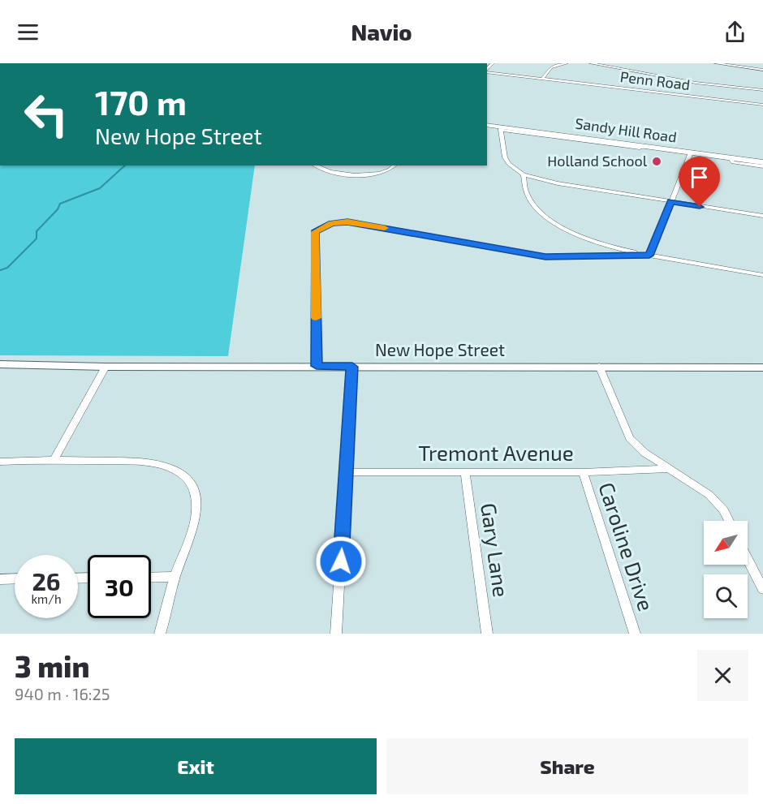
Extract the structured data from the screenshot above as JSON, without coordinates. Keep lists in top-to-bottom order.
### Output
{
  "streets": {
    "main road": ["Sandy Hill Road"],
    "street": [
      "Penn Road",
      "New Hope Street",
      "Tremont Avenue",
      "Caroline Drive",
      "Gary Lane"
    ]
  },
  "crossings": [
    ["Tremont Avenue", "Caroline Drive"],
    ["Tremont Avenue", "Gary Lane"]
  ],
  "places": ["Holland School"],
  "north": "bottom left",
  "page": {
    "header": "Navio",
    "turn": ["170 m", "New Hope Street"],
    "speed": "26 km/h",
    "limit": "30",
    "heading": ["3 min", "940 m · 16:25"],
    "buttons": ["Exit", "Share"]
  }
}
